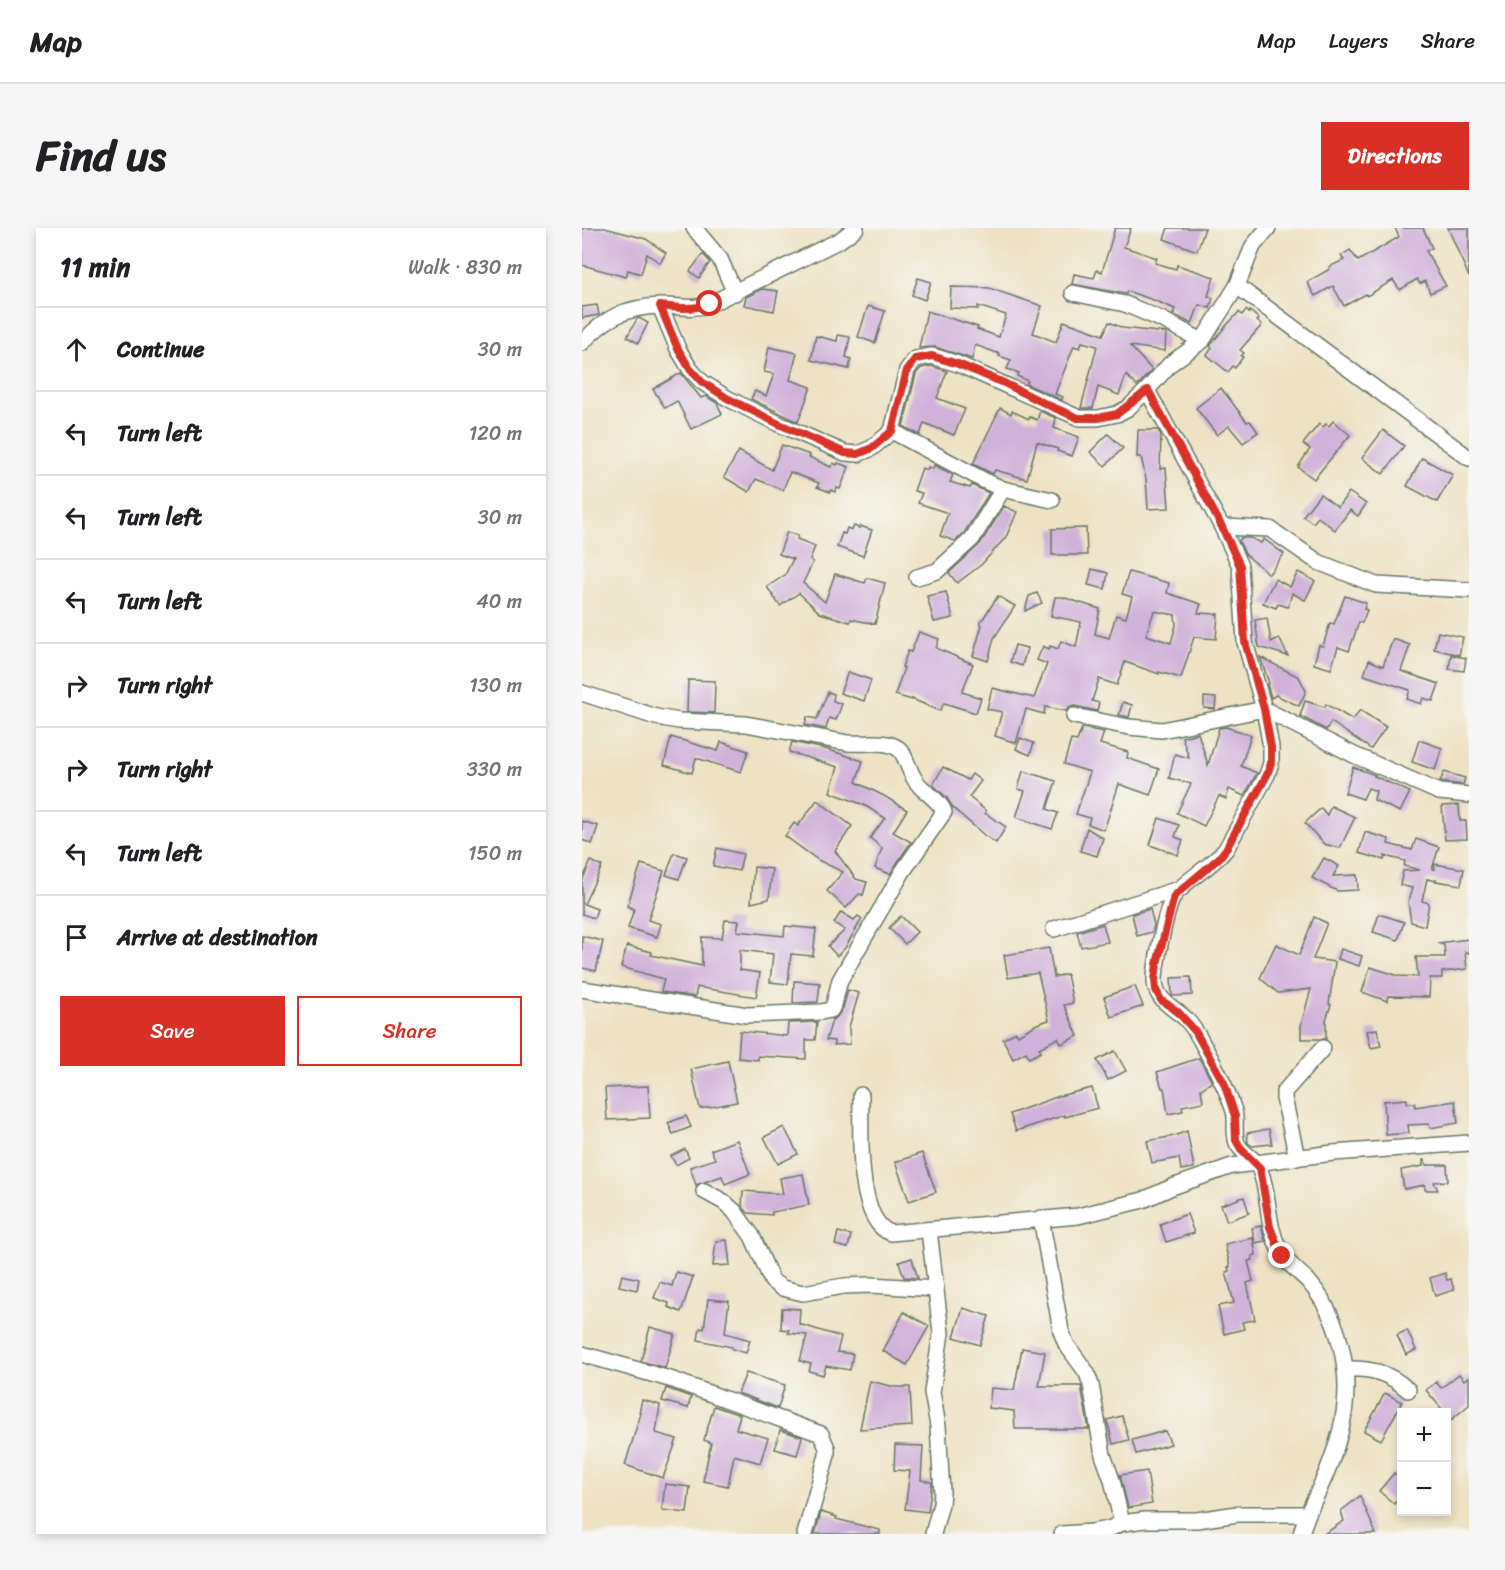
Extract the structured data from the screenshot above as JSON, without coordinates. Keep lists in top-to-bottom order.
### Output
{
  "page": {
    "header": "Map",
    "nav": ["Map", "Layers", "Share"],
    "title": "Find us",
    "buttons": [
      "Directions",
      ["Save", "Share"]
    ],
    "heading": ["11 min", "Walk · 830 m"],
    "list": [
      ["Continue", "30 m"],
      ["Turn left", "120 m"],
      ["Turn left", "30 m"],
      ["Turn left", "40 m"],
      ["Turn right", "130 m"],
      ["Turn right", "330 m"],
      ["Turn left", "150 m"],
      "Arrive at destination"
    ],
    "map_buttons": ["+", "−"]
  }
}
